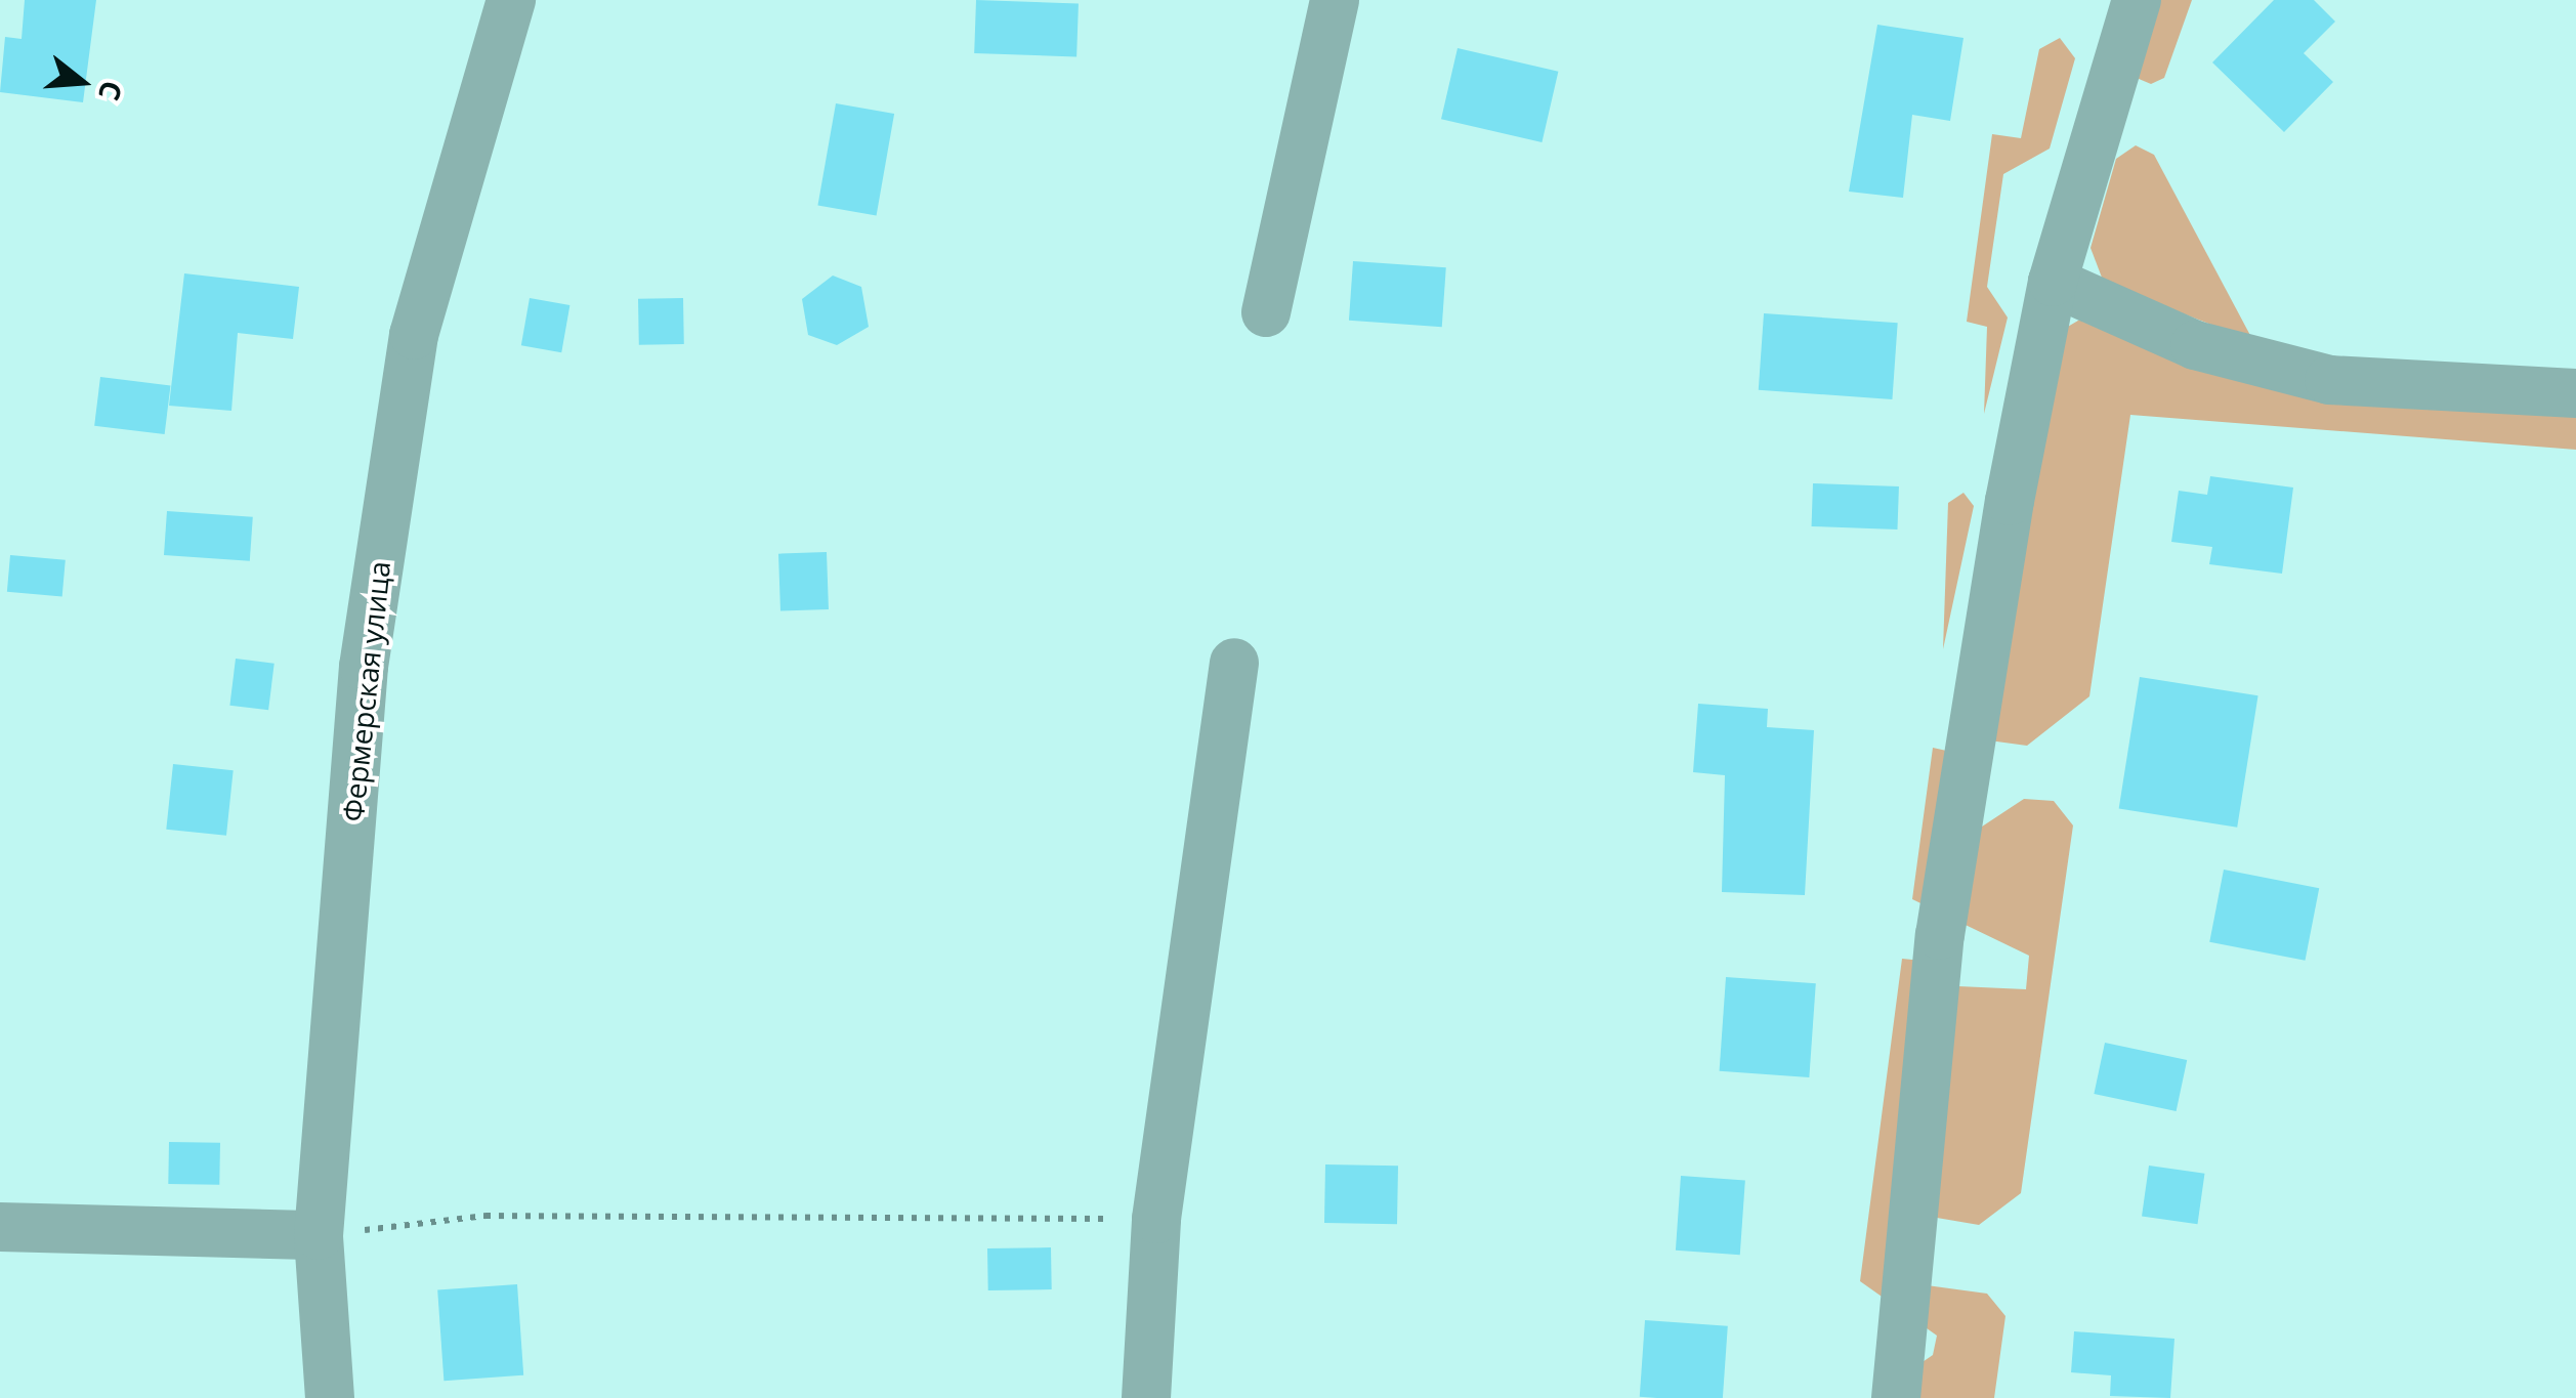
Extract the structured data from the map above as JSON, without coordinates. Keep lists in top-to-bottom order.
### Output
{
  "streets": {
    "street": ["Фермерская улица"]
  },
  "north": "right"
}
